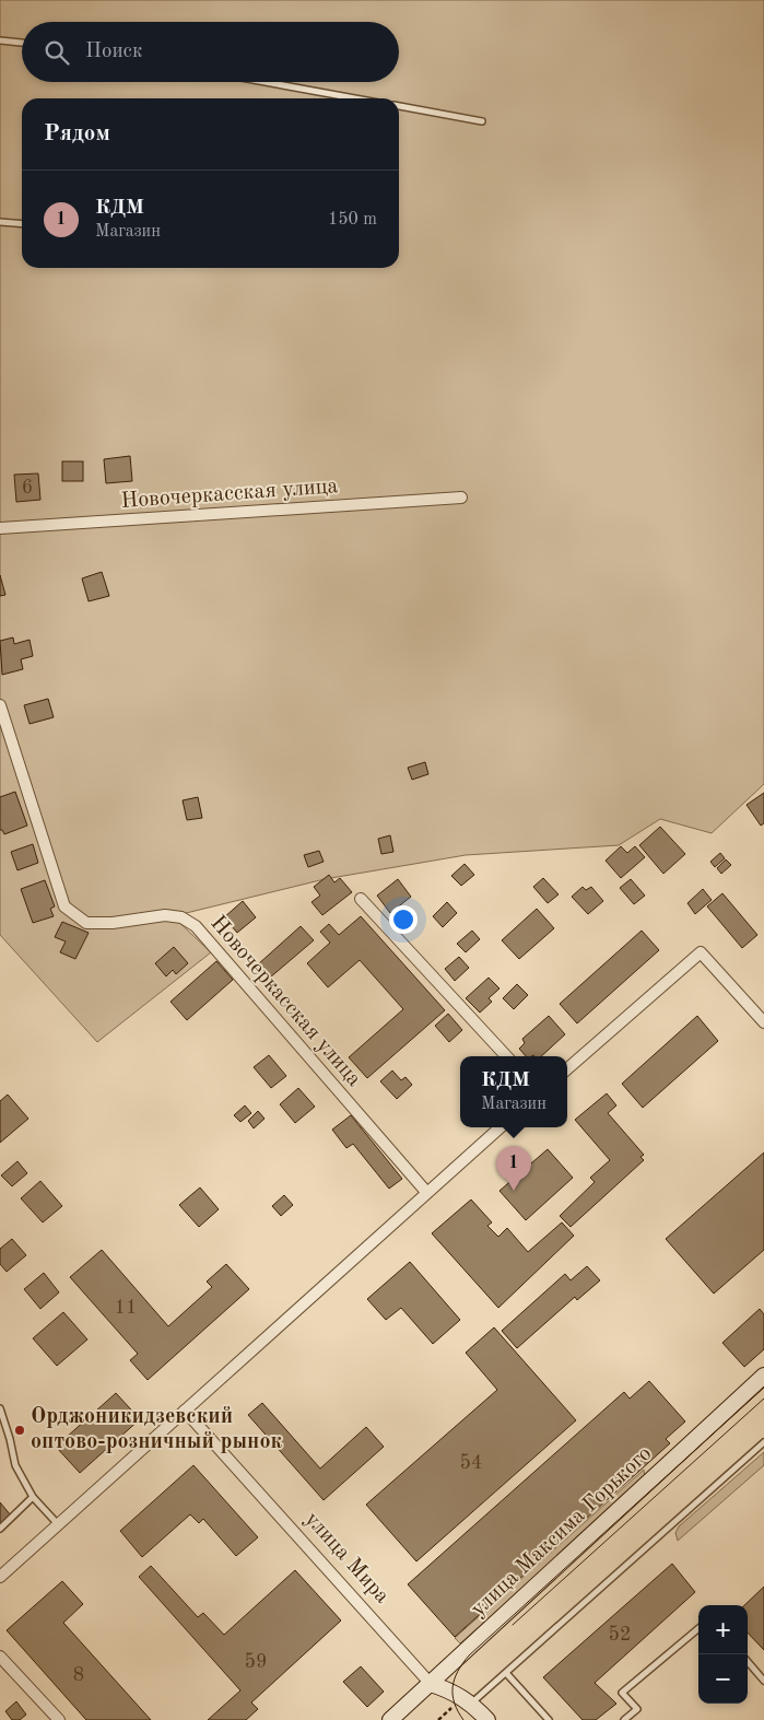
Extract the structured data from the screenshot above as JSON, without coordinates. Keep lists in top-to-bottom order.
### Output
{
  "streets": {
    "street": ["Новочеркасская улица", "улица Максима Горького", "улица Мира"]
  },
  "crossings": [
    ["улица Максима Горького", "улица Мира"]
  ],
  "places": ["Орджоникидзевский оптово-розничный рынок"],
  "house_numbers": [
    "6",
    "11",
    "54",
    "52",
    "59",
    "8"
  ],
  "page": {
    "search": "Поиск",
    "heading": "Рядом",
    "list": [
      {
        "mark": "1",
        "name": "КДМ",
        "note": "Магазин",
        "value": "150 m"
      }
    ],
    "popup": ["КДМ", "Магазин"],
    "pins": "1",
    "map_buttons": ["+", "−"]
  }
}
